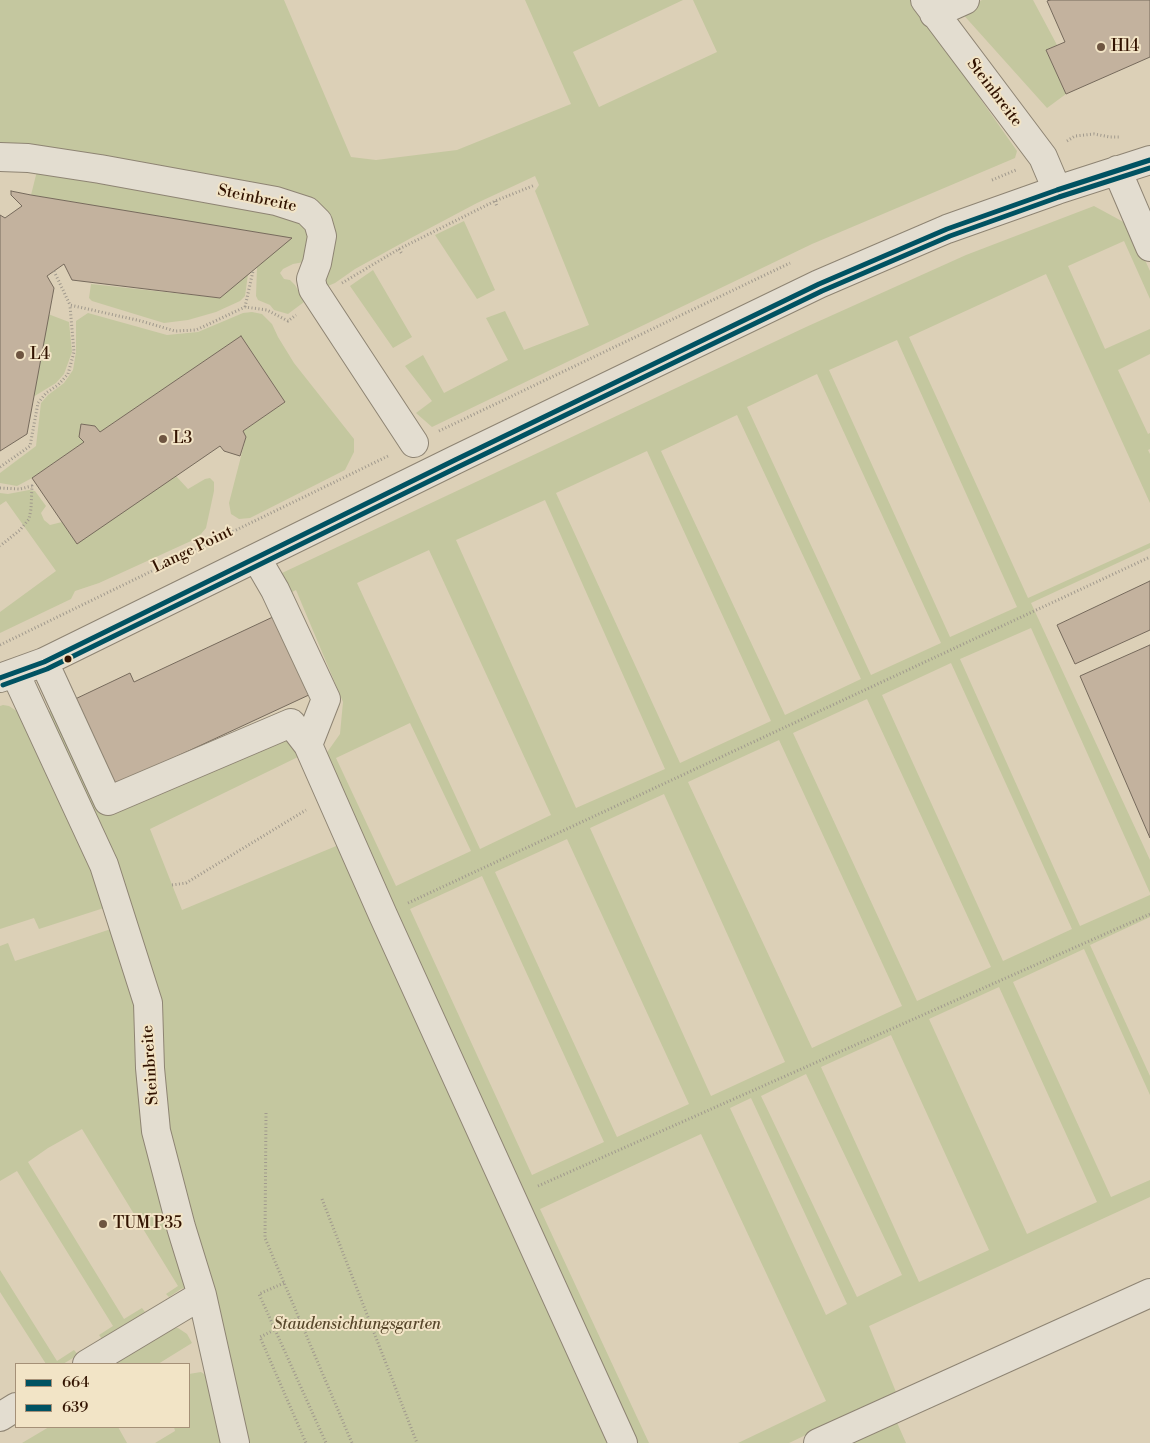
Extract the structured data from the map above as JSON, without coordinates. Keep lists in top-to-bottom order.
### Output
{
  "streets": {
    "street": ["Steinbreite"],
    "path": ["Lange Point"]
  },
  "parks": ["Staudensichtungsgarten"],
  "places": [
    "H14",
    "L4",
    "L3",
    "TUM P35"
  ],
  "lines": ["transit line 664", "transit line 639"],
  "legend": ["664", "639"]
}
